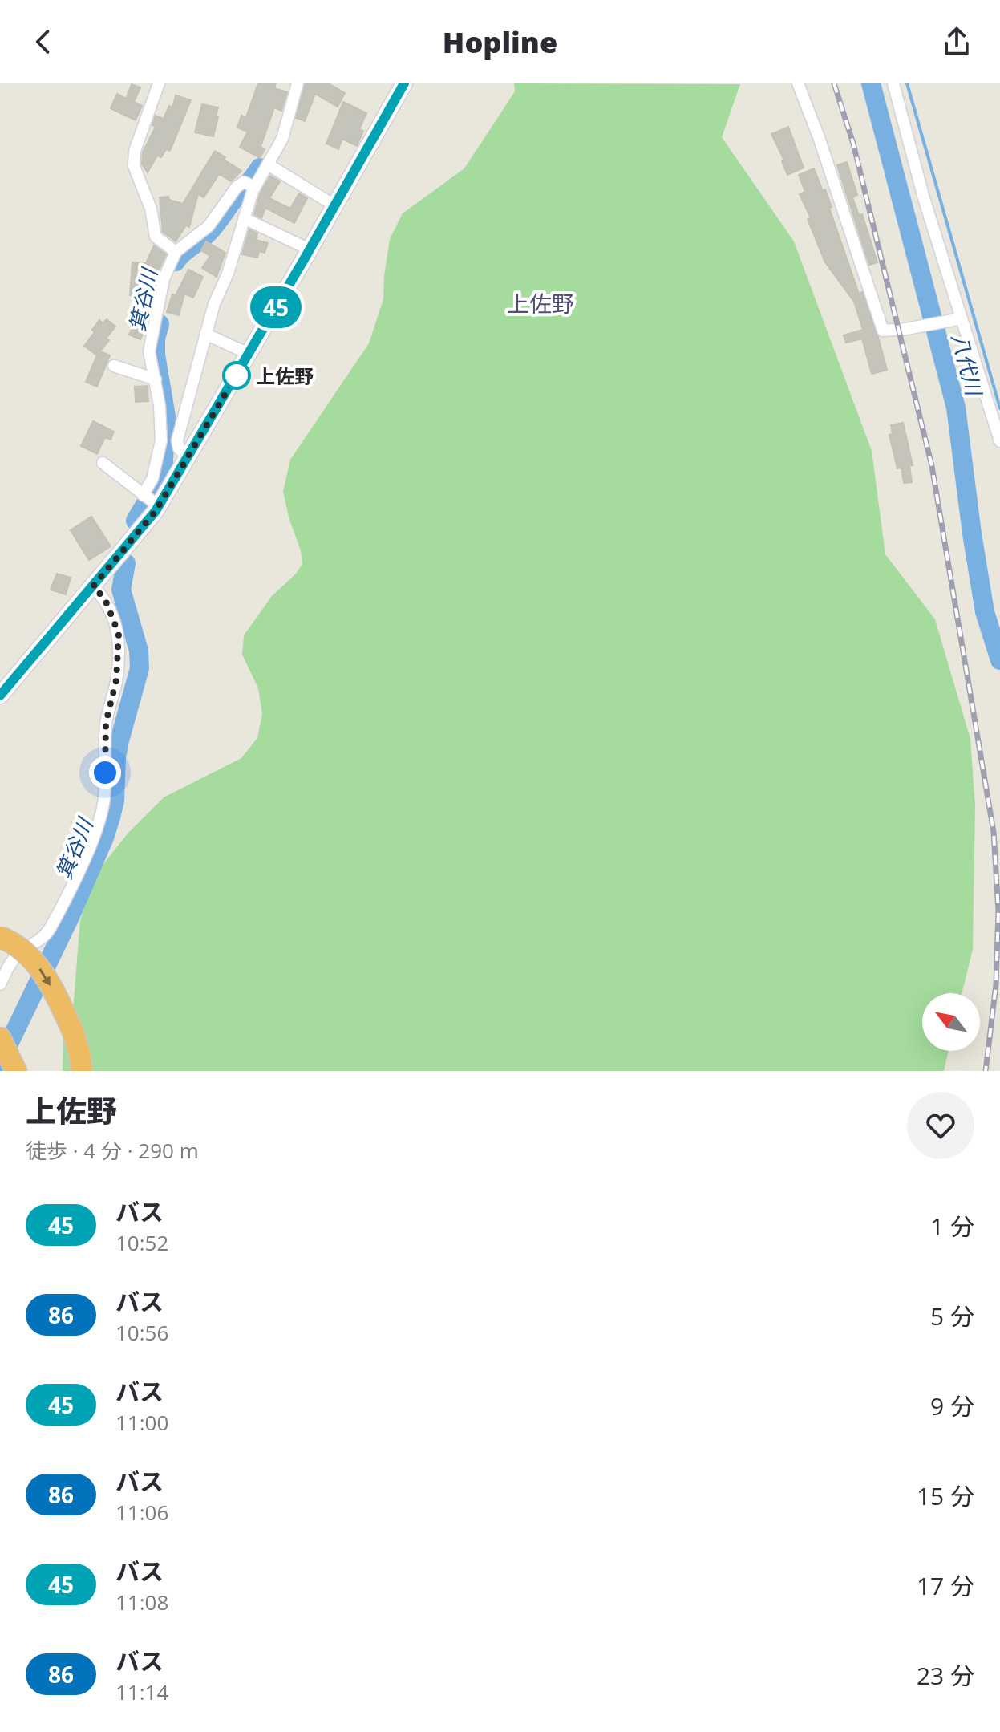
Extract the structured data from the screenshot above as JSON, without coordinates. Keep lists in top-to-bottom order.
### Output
{
  "districts": ["上佐野"],
  "water": ["箕谷川", "八代川"],
  "places": ["上佐野"],
  "lines": ["bus line 45"],
  "north": "top left",
  "page": {
    "header": "Hopline",
    "on_map": "45",
    "heading": ["上佐野", "徒歩 · 4 分 · 290 m"],
    "list": [
      {
        "mark": "45",
        "name": "バス",
        "note": "10:52",
        "value": "1 分"
      },
      {
        "mark": "86",
        "name": "バス",
        "note": "10:56",
        "value": "5 分"
      },
      {
        "mark": "45",
        "name": "バス",
        "note": "11:00",
        "value": "9 分"
      },
      {
        "mark": "86",
        "name": "バス",
        "note": "11:06",
        "value": "15 分"
      },
      {
        "mark": "45",
        "name": "バス",
        "note": "11:08",
        "value": "17 分"
      },
      {
        "mark": "86",
        "name": "バス",
        "note": "11:14",
        "value": "23 分"
      }
    ]
  }
}
